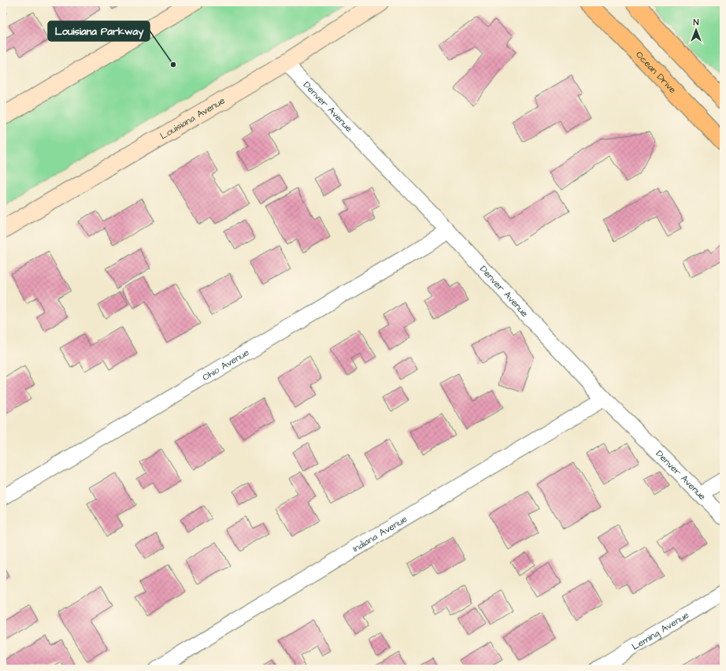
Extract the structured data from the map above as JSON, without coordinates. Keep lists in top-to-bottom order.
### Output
{
  "streets": {
    "main road": ["Ocean Drive", "Louisiana Avenue"],
    "street": [
      "Denver Avenue",
      "Ohio Avenue",
      "Indiana Avenue",
      "Leming Avenue"
    ]
  },
  "crossings": [
    ["Denver Avenue", "Louisiana Avenue"],
    ["Denver Avenue", "Ohio Avenue"],
    ["Denver Avenue", "Indiana Avenue"]
  ],
  "places": ["Louisiana Parkway"],
  "north": "top"
}
